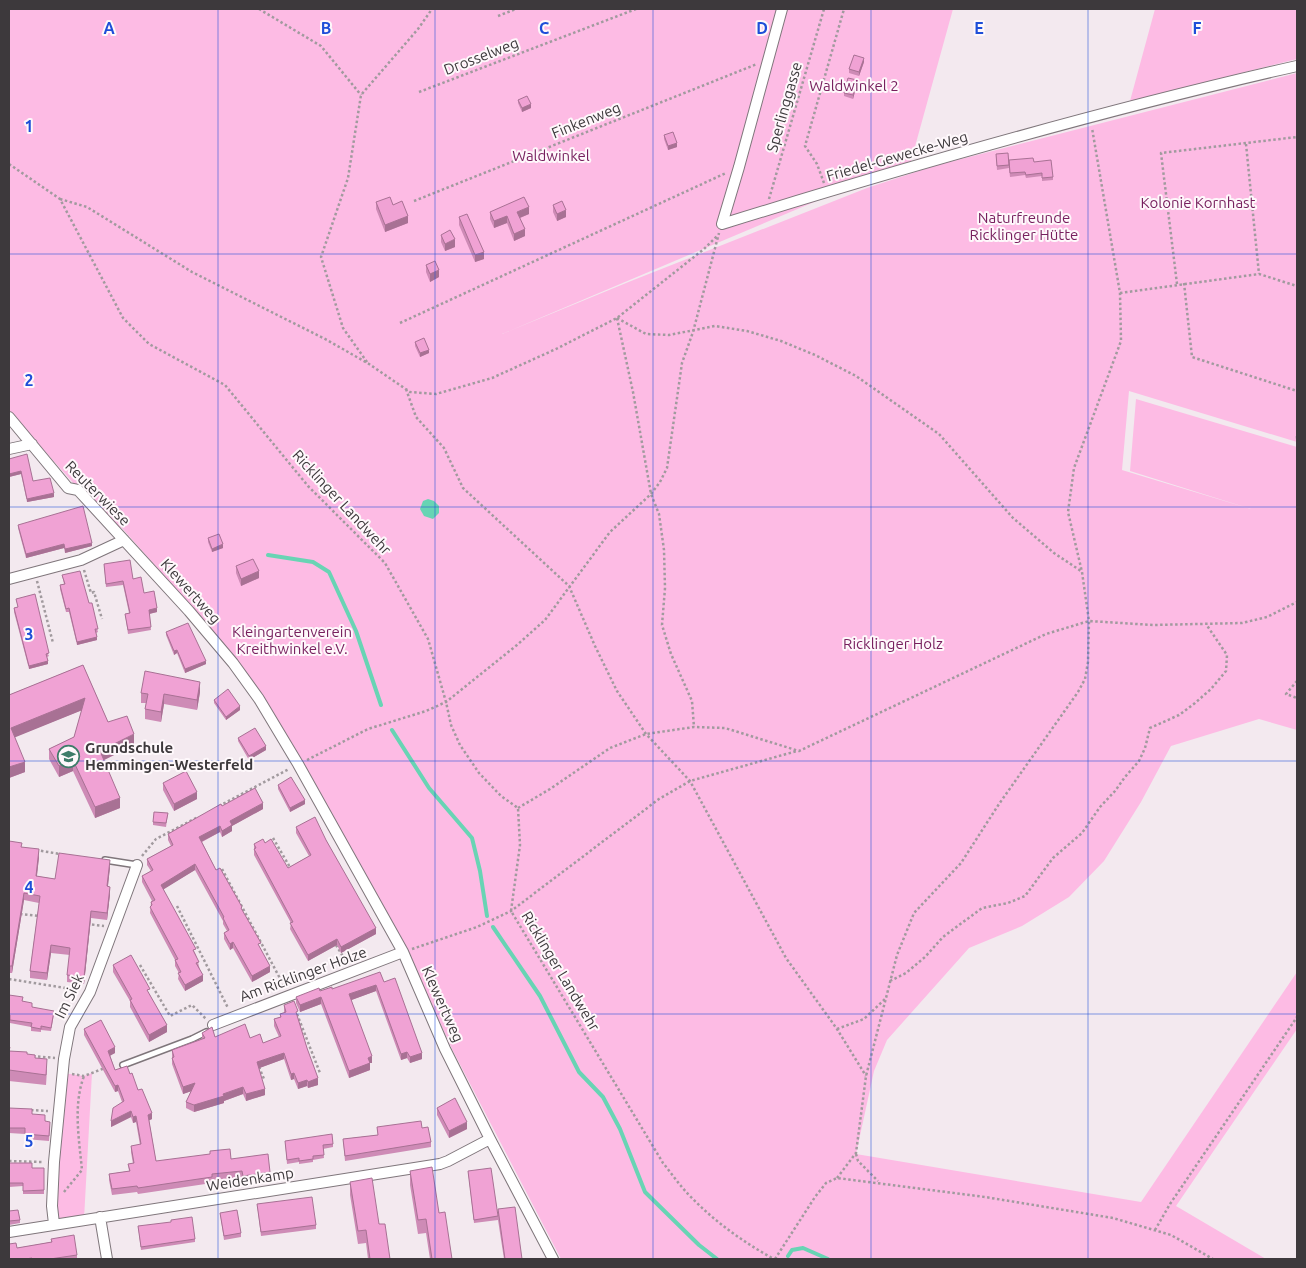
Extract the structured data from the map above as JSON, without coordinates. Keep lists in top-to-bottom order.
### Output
{
  "streets": {
    "street": [
      "Friedel-Gewecke-Weg",
      "Reuterwiese",
      "Klewertweg",
      "Am Ricklinger Holze",
      "Im Siek",
      "Weidenkamp"
    ],
    "path": [
      "Drosselweg",
      "Sperlinggasse",
      "Finkenweg",
      "Ricklinger Landwehr"
    ]
  },
  "crossings": [
    ["Sperlinggasse", "Friedel-Gewecke-Weg"],
    ["Reuterwiese", "Klewertweg"],
    ["Klewertweg", "Am Ricklinger Holze"],
    ["Klewertweg", "Weidenkamp"],
    ["Im Siek", "Weidenkamp"]
  ],
  "parks": [
    "Waldwinkel 2",
    "Waldwinkel",
    "Kolonie Kornhast",
    "Naturfreunde Ricklinger Hütte",
    "Kleingartenverein Kreithwinkel e.V.",
    "Ricklinger Holz"
  ],
  "places": {
    "school or university": ["Grundschule Hemmingen-Westerfeld"]
  },
  "grid": {
    "columns": [
      "A",
      "B",
      "C",
      "D",
      "E",
      "F"
    ],
    "rows": [
      "1",
      "2",
      "3",
      "4",
      "5"
    ]
  }
}
